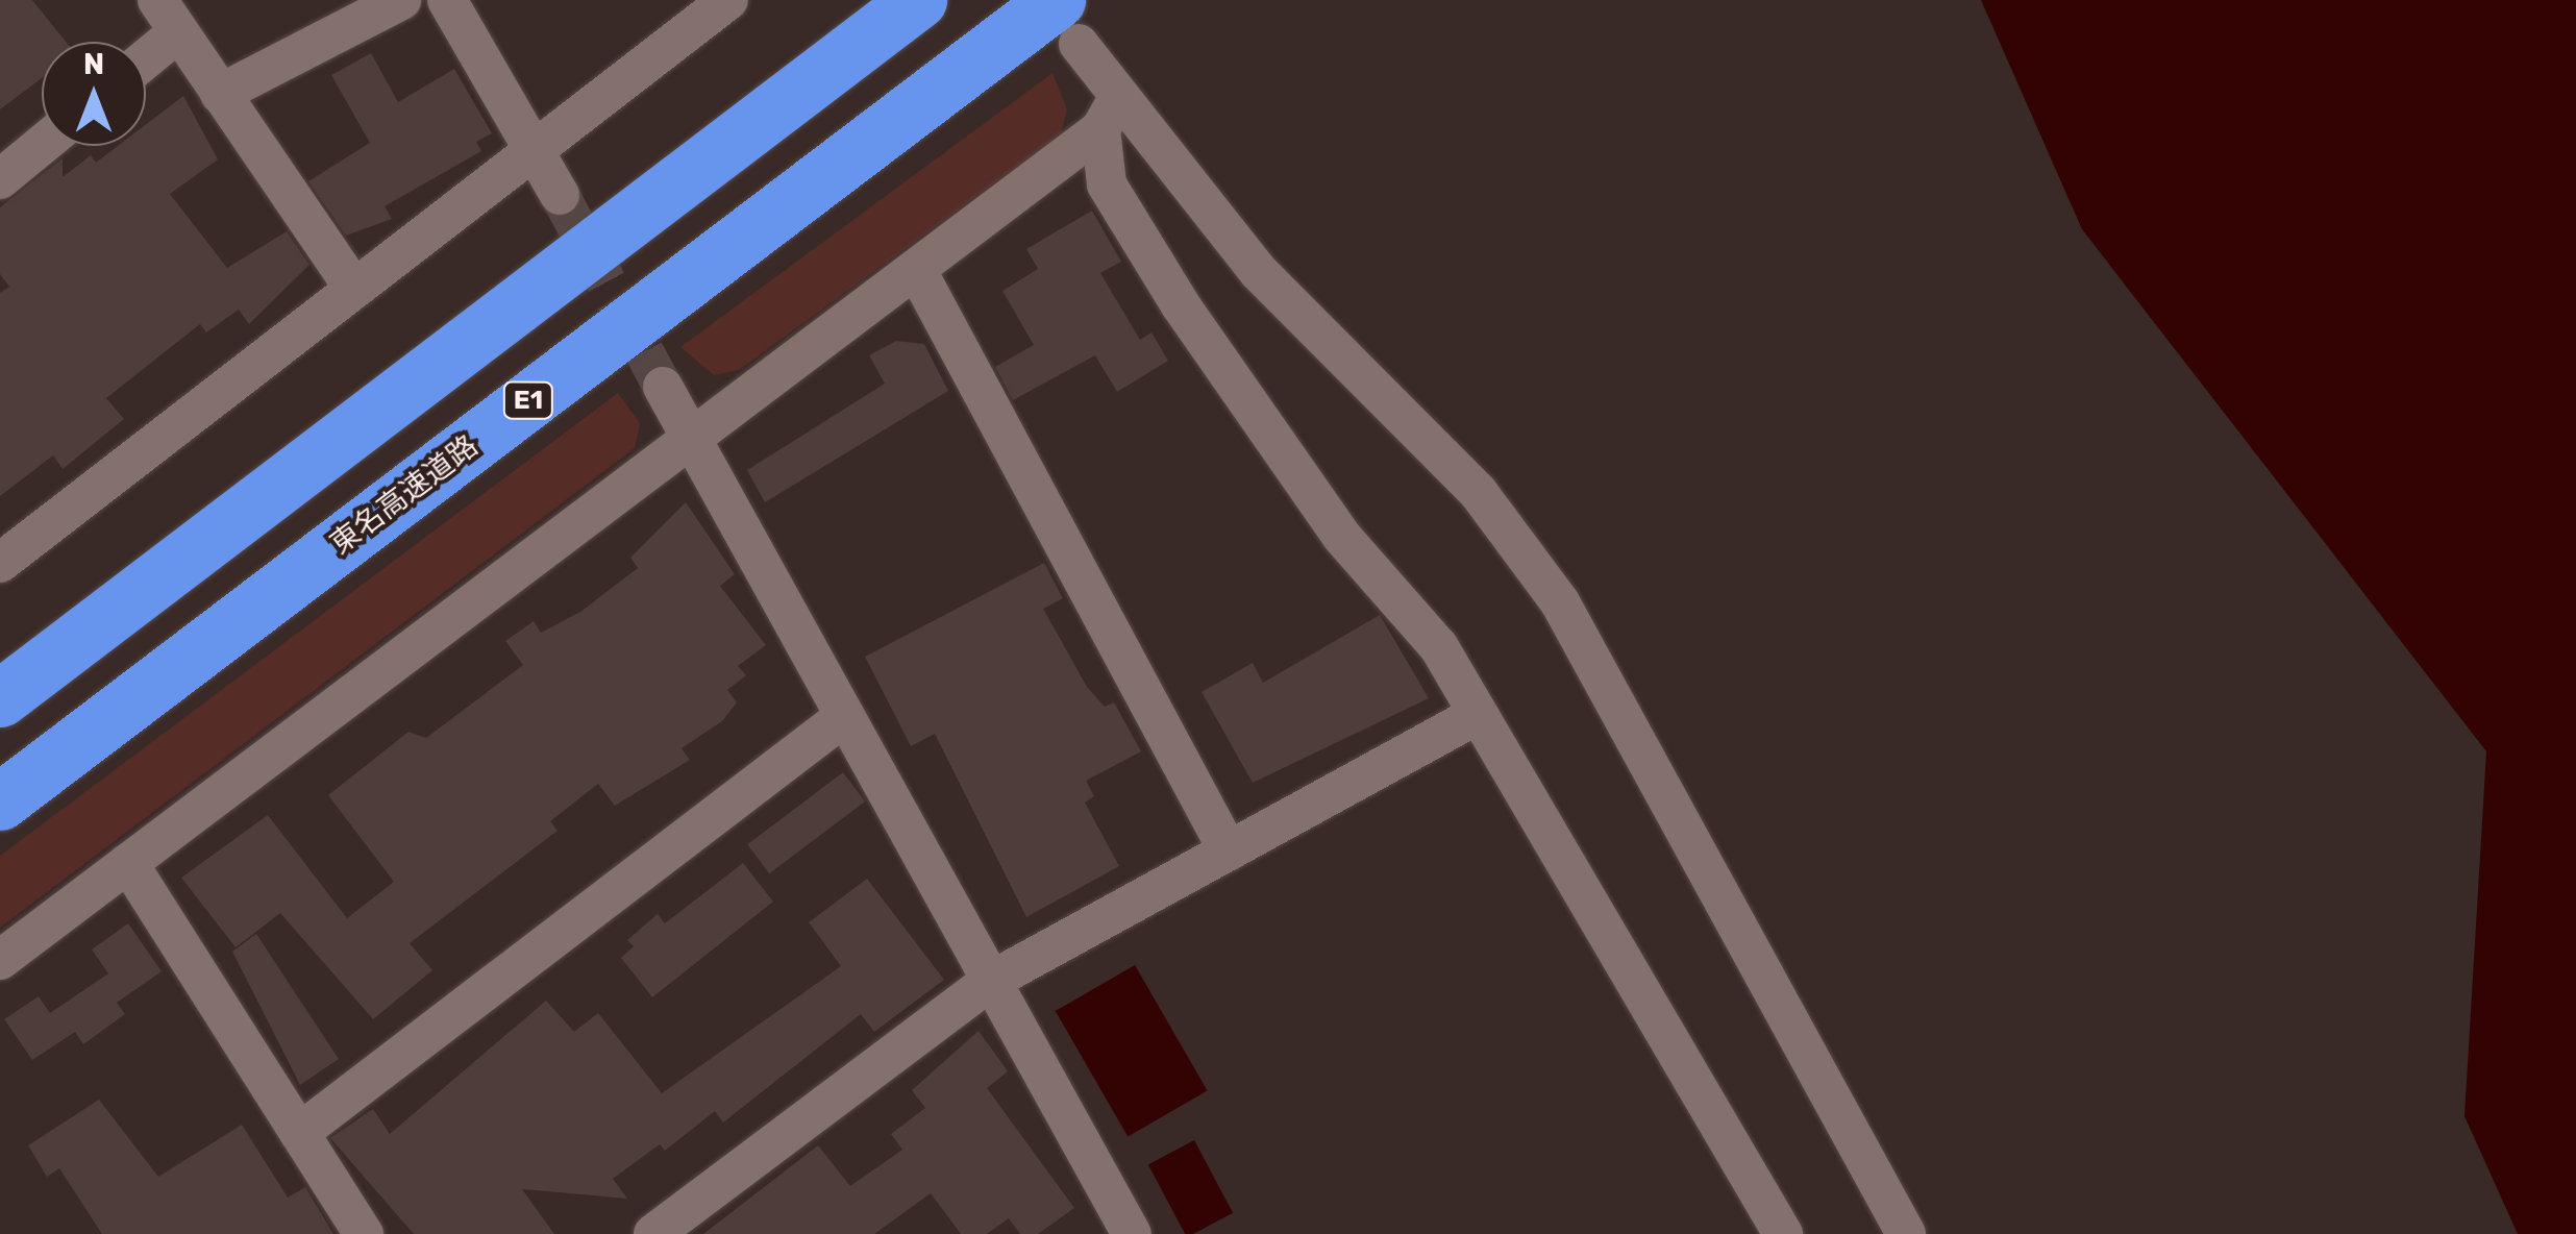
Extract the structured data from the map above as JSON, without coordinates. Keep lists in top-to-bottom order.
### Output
{
  "streets": {
    "highway": ["E1", "東名高速道路"]
  },
  "north": "top"
}
